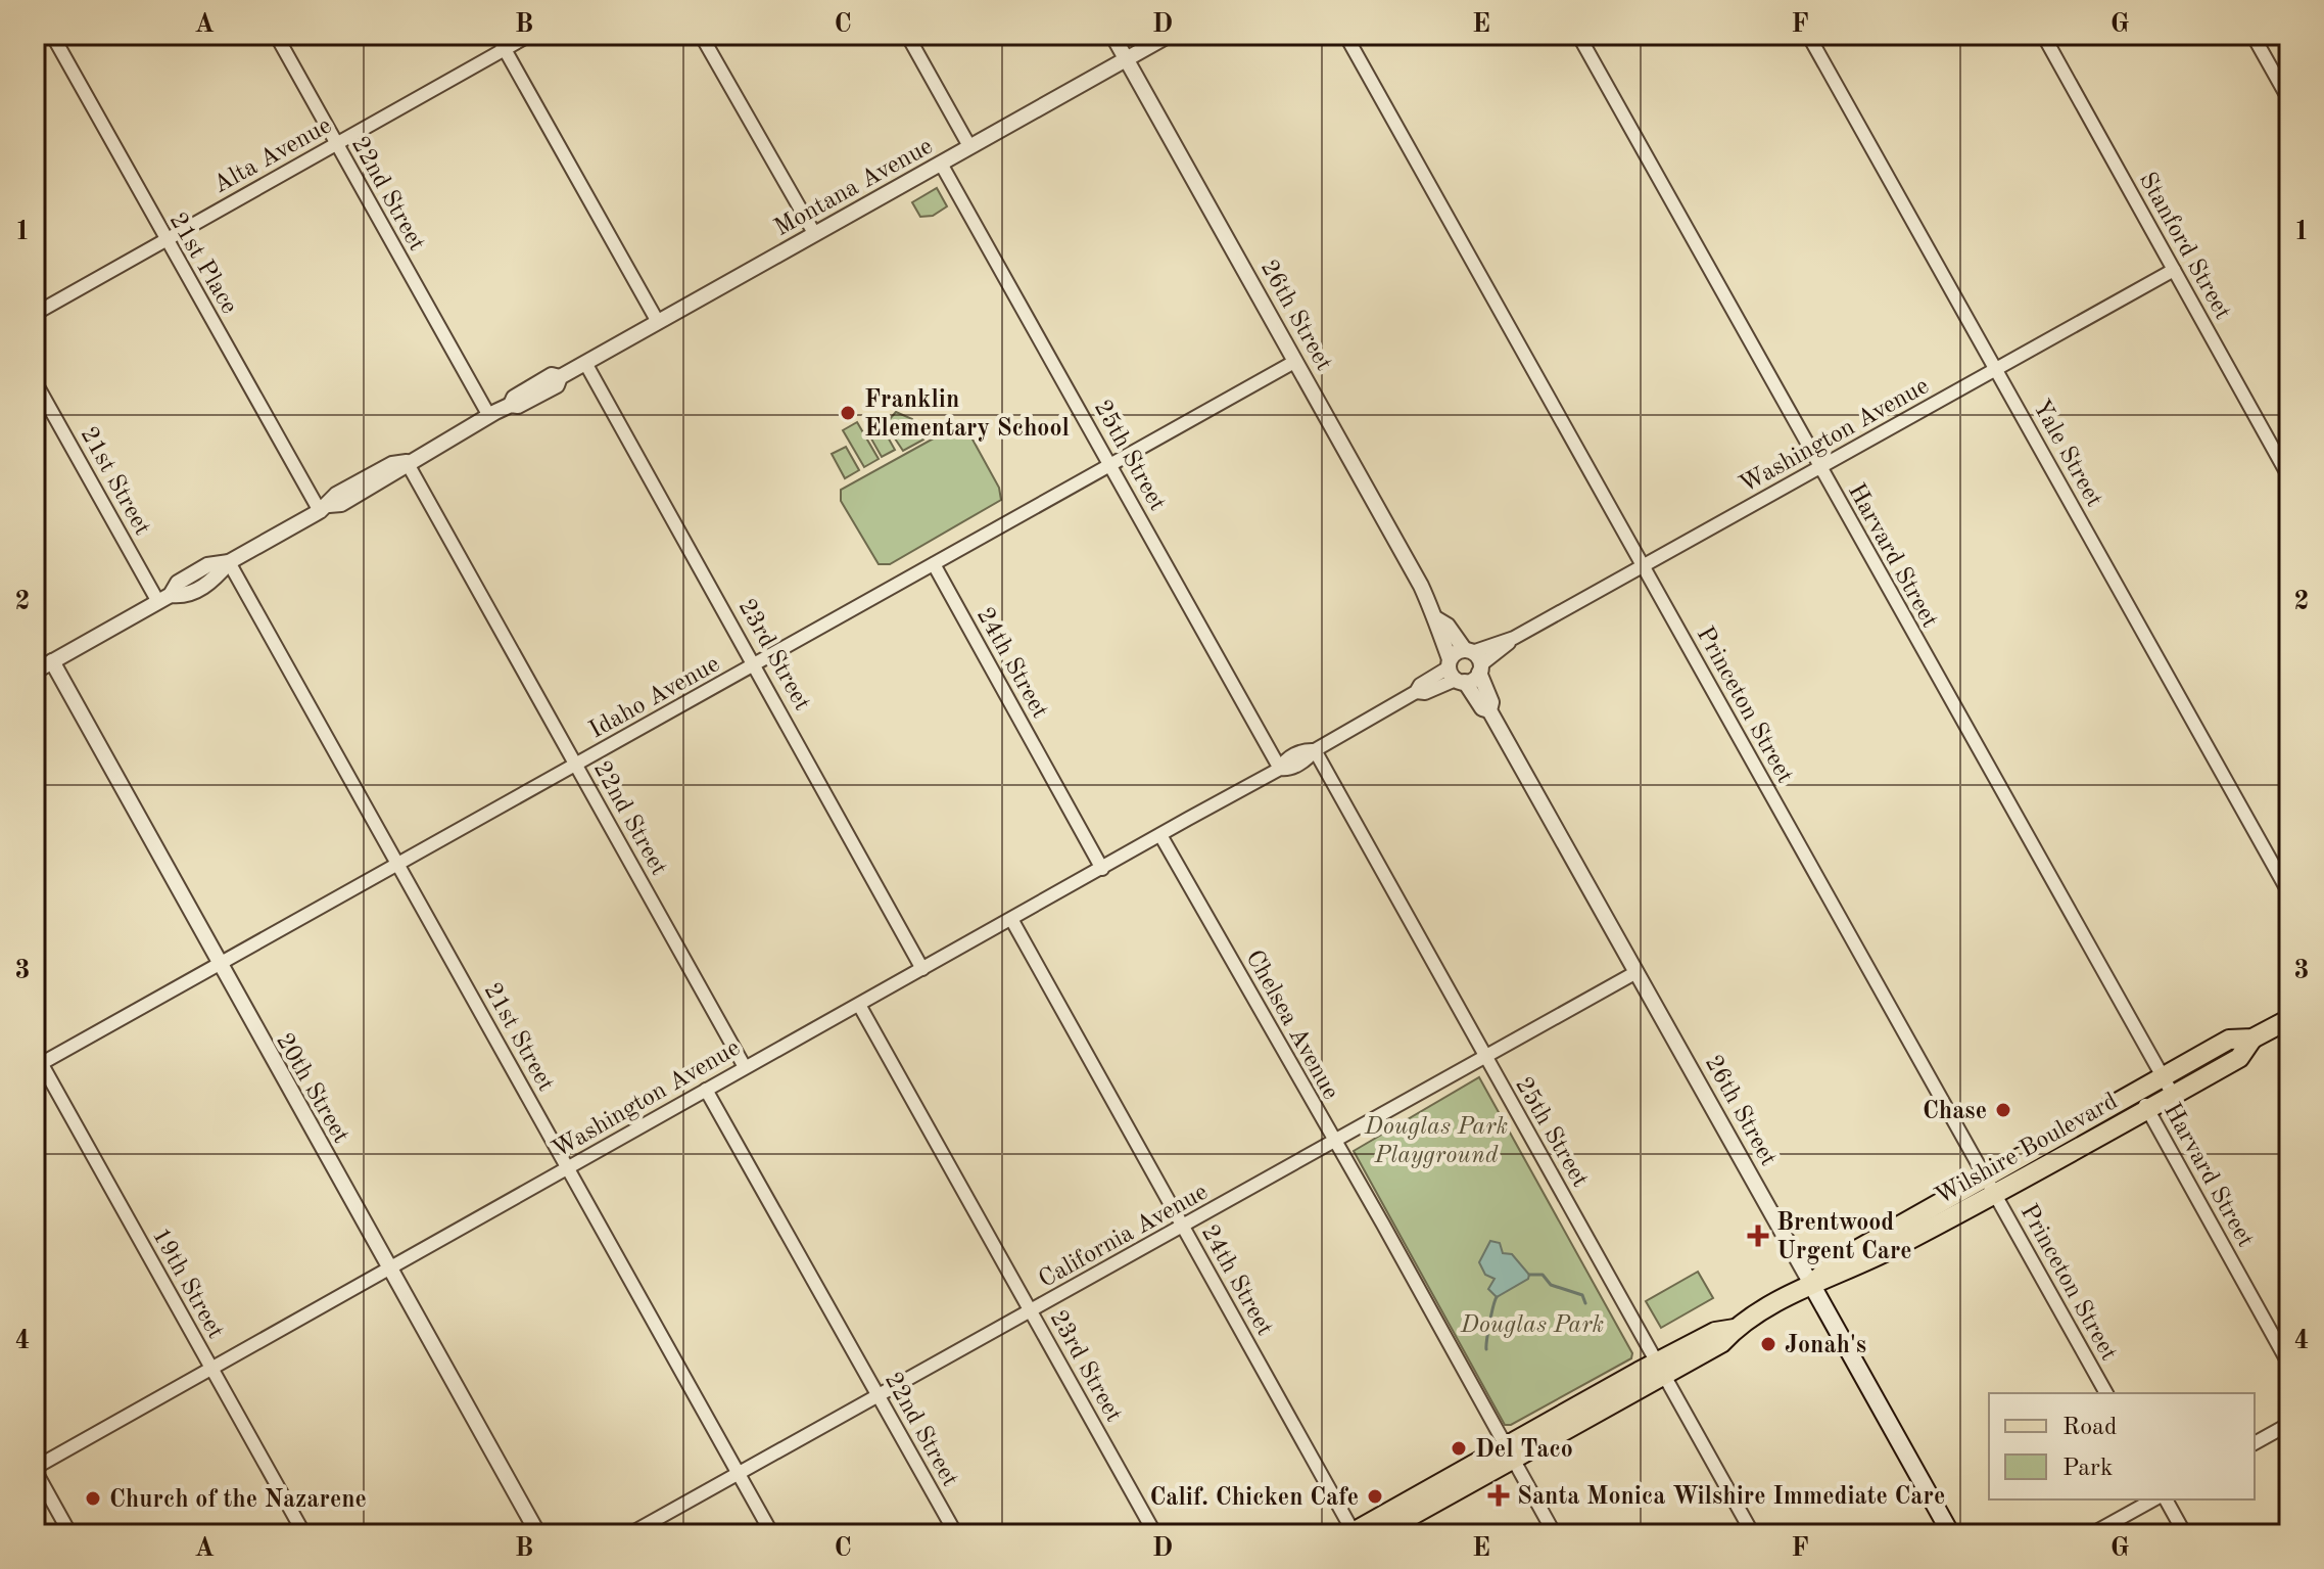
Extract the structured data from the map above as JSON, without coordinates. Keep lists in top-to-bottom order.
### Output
{
  "streets": {
    "main road": ["26th Street", "Wilshire Boulevard"],
    "street": [
      "Alta Avenue",
      "Montana Avenue",
      "22nd Street",
      "Stanford Street",
      "21st Place",
      "Washington Avenue",
      "Yale Street",
      "25th Street",
      "21st Street",
      "Harvard Street",
      "23rd Street",
      "24th Street",
      "Idaho Avenue",
      "Princeton Street",
      "Chelsea Avenue",
      "20th Street",
      "California Avenue",
      "19th Street"
    ]
  },
  "crossings": [
    ["Alta Avenue", "22nd Street"],
    ["Alta Avenue", "21st Place"],
    ["Montana Avenue", "22nd Street"],
    ["Montana Avenue", "21st Place"],
    ["Montana Avenue", "26th Street"],
    ["Montana Avenue", "25th Street"],
    ["Montana Avenue", "21st Street"],
    ["Montana Avenue", "23rd Street"],
    ["Montana Avenue", "20th Street"],
    ["22nd Street", "Washington Avenue"],
    ["22nd Street", "Idaho Avenue"],
    ["22nd Street", "California Avenue"],
    ["Stanford Street", "Washington Avenue"],
    ["26th Street", "Washington Avenue"],
    ["26th Street", "Idaho Avenue"],
    ["26th Street", "Wilshire Boulevard"],
    ["26th Street", "California Avenue"],
    ["Washington Avenue", "Yale Street"],
    ["Washington Avenue", "25th Street"],
    ["Washington Avenue", "21st Street"],
    ["Washington Avenue", "Harvard Street"],
    ["Washington Avenue", "23rd Street"],
    ["Washington Avenue", "24th Street"],
    ["Washington Avenue", "Princeton Street"],
    ["Washington Avenue", "Chelsea Avenue"],
    ["Washington Avenue", "20th Street"],
    ["Washington Avenue", "19th Street"],
    ["25th Street", "Idaho Avenue"],
    ["25th Street", "Wilshire Boulevard"],
    ["25th Street", "California Avenue"],
    ["21st Street", "Idaho Avenue"],
    ["21st Street", "California Avenue"],
    ["Harvard Street", "Wilshire Boulevard"],
    ["23rd Street", "Idaho Avenue"],
    ["23rd Street", "California Avenue"],
    ["24th Street", "Idaho Avenue"],
    ["24th Street", "Wilshire Boulevard"],
    ["24th Street", "California Avenue"],
    ["Idaho Avenue", "20th Street"],
    ["Idaho Avenue", "19th Street"],
    ["Princeton Street", "Wilshire Boulevard"],
    ["Chelsea Avenue", "Wilshire Boulevard"],
    ["Chelsea Avenue", "California Avenue"]
  ],
  "parks": ["Douglas Park Playground", "Douglas Park"],
  "places": {
    "other": [
      "Franklin Elementary School",
      "Chase",
      "Jonah's",
      "Del Taco",
      "Calif. Chicken Cafe",
      "Church of the Nazarene"
    ],
    "health": ["Brentwood Urgent Care", "Santa Monica Wilshire Immediate Care"]
  },
  "legend": ["Road", "Park"],
  "grid": {
    "columns": [
      "A",
      "B",
      "C",
      "D",
      "E",
      "F",
      "G"
    ],
    "rows": [
      "1",
      "2",
      "3",
      "4"
    ]
  }
}
